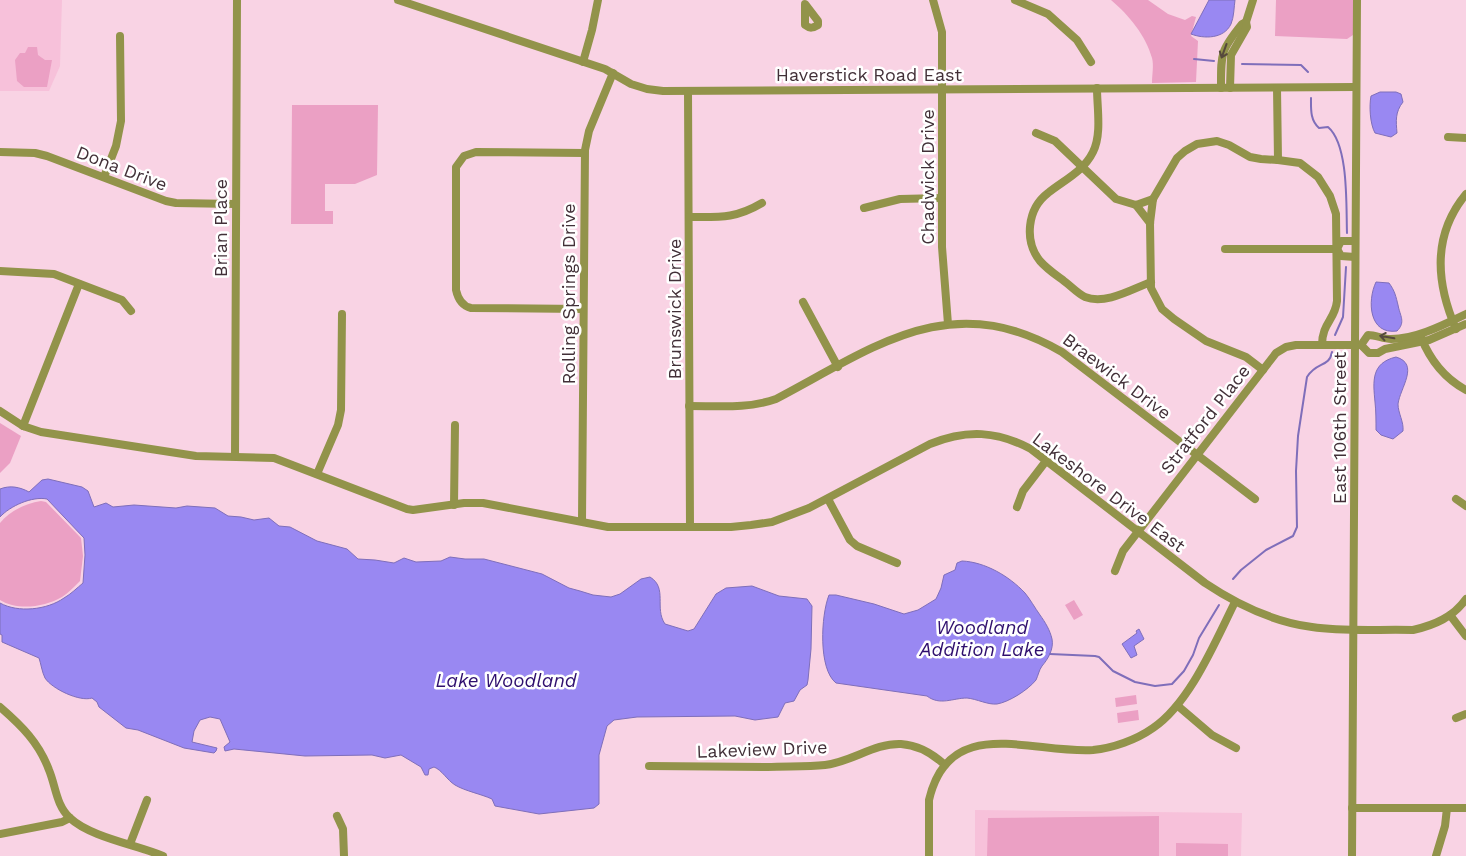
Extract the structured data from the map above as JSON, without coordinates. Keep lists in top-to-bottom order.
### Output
{
  "streets": {
    "street": [
      "Haverstick Road East",
      "Dona Drive",
      "Chadwick Drive",
      "Brian Place",
      "Rolling Springs Drive",
      "Brunswick Drive",
      "Braewick Drive",
      "Stratford Place",
      "East 106th Street",
      "Lakeshore Drive East",
      "Lakeview Drive"
    ]
  },
  "crossings": [
    ["Haverstick Road East", "Chadwick Drive"],
    ["Haverstick Road East", "Rolling Springs Drive"],
    ["Haverstick Road East", "Brunswick Drive"],
    ["Haverstick Road East", "East 106th Street"],
    ["Dona Drive", "Brian Place"],
    ["Chadwick Drive", "Braewick Drive"],
    ["Brian Place", "Lakeshore Drive East"],
    ["Rolling Springs Drive", "Lakeshore Drive East"],
    ["Brunswick Drive", "Braewick Drive"],
    ["Brunswick Drive", "Lakeshore Drive East"],
    ["Braewick Drive", "Stratford Place"],
    ["Stratford Place", "East 106th Street"],
    ["Stratford Place", "Lakeshore Drive East"],
    ["East 106th Street", "Lakeshore Drive East"]
  ],
  "water": ["Woodland Addition Lake", "Lake Woodland"]
}
